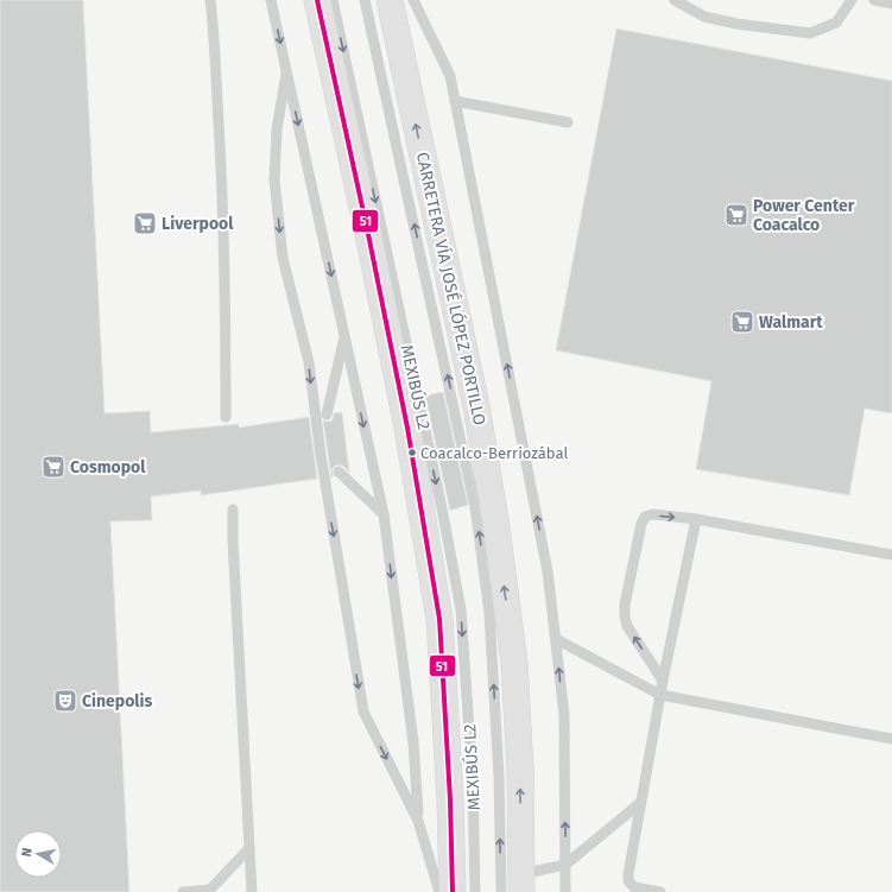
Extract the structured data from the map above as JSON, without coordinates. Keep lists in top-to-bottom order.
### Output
{
  "streets": {
    "main road": ["CARRETERA VÍA JOSÉ LÓPEZ PORTILLO"],
    "lane": ["MEXIBÚS L2"]
  },
  "places": {
    "supermarket": [
      "Power Center Coacalco",
      "Liverpool",
      "Walmart",
      "Cosmopol"
    ],
    "other": ["Coacalco-Berriozábal"],
    "theatre": ["Cinepolis"]
  },
  "lines": ["transit line 51"],
  "north": "left"
}
